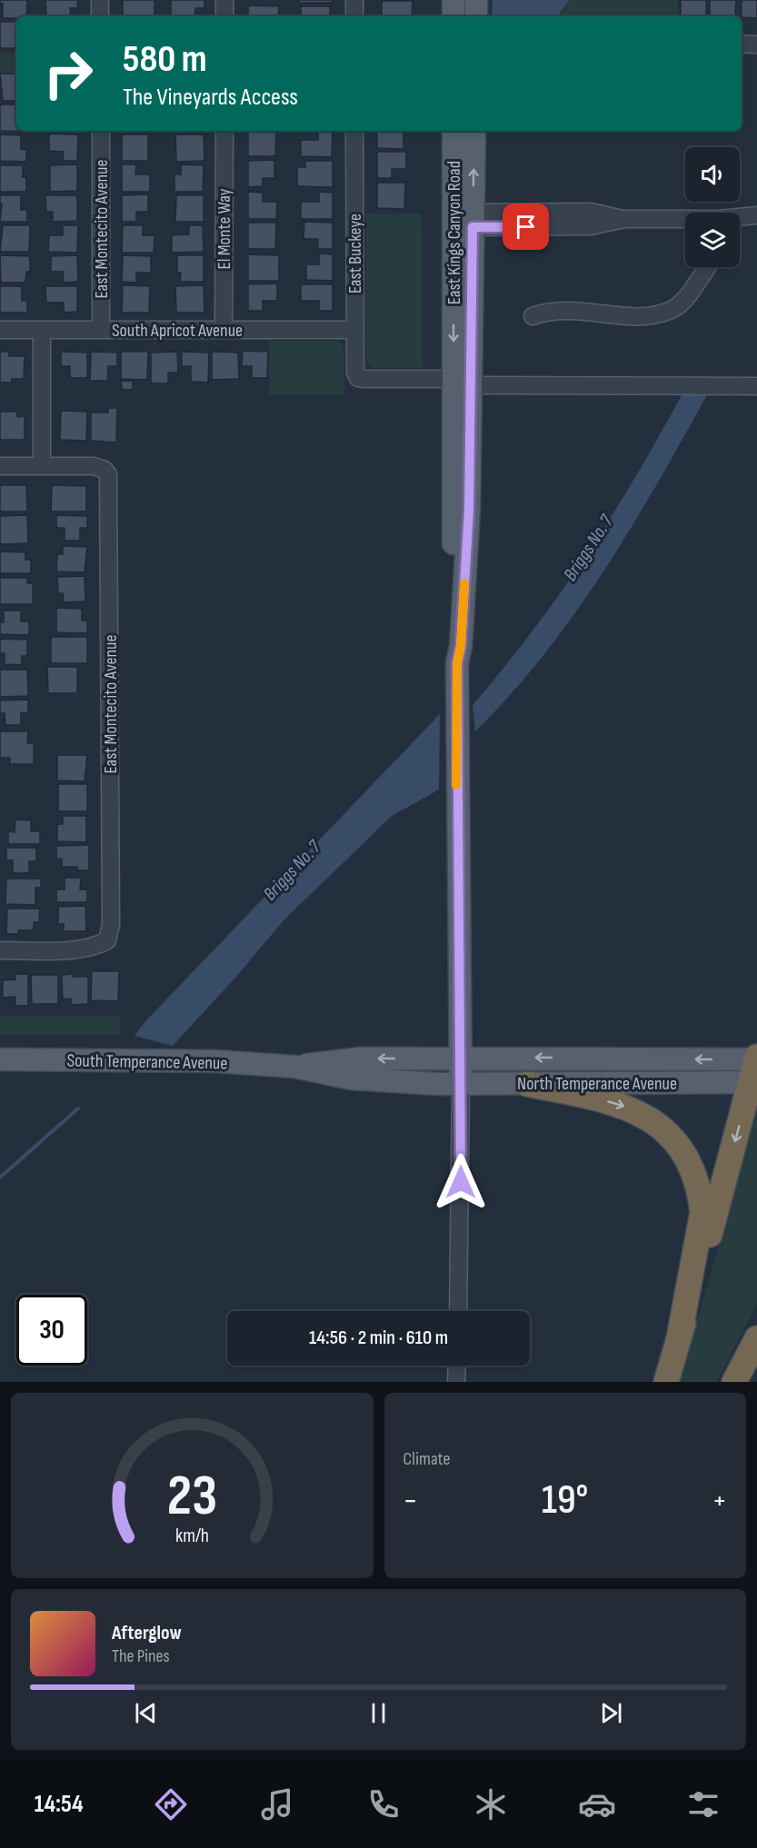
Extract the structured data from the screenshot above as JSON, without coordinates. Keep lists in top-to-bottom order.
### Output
{
  "streets": {
    "main road": ["East Kings Canyon Road", "South Temperance Avenue", "North Temperance Avenue"],
    "street": [
      "East Montecito Avenue",
      "El Monte Way",
      "East Buckeye",
      "South Apricot Avenue"
    ]
  },
  "crossings": [
    ["East Montecito Avenue", "South Apricot Avenue"],
    ["El Monte Way", "South Apricot Avenue"],
    ["East Kings Canyon Road", "East Buckeye"],
    ["East Kings Canyon Road", "North Temperance Avenue"],
    ["East Buckeye", "South Apricot Avenue"],
    ["South Temperance Avenue", "North Temperance Avenue"]
  ],
  "water": ["Briggs No. 7"],
  "page": {
    "turn": ["580 m", "The Vineyards Access"],
    "limit": "30",
    "trip": "14:56 · 2 min · 610 m",
    "tile": "Climate",
    "heat": ["−", "19°", "+"],
    "song": ["Afterglow", "The Pines"],
    "tabs": "14:54",
    "gauge": ["23", "km/h"]
  }
}
